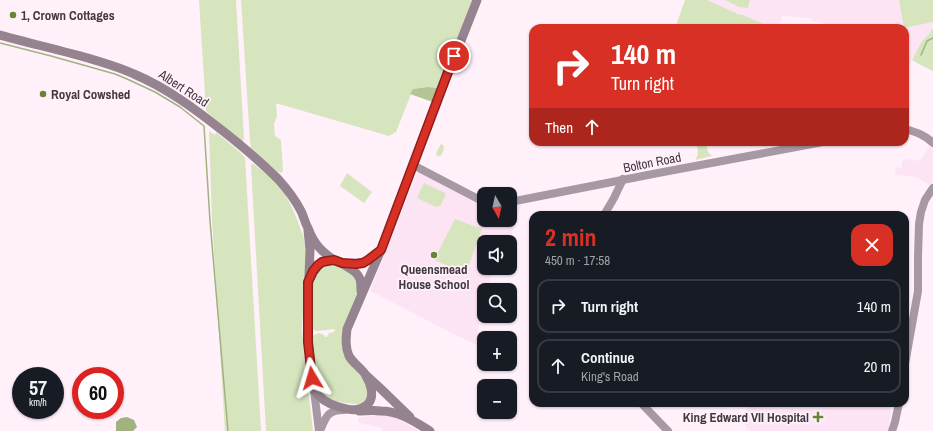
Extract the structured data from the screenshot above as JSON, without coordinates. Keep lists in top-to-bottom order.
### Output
{
  "streets": {
    "main road": ["Albert Road"],
    "street": ["Bolton Road"]
  },
  "places": {
    "other": ["1, Crown Cottages", "Royal Cowshed", "Queensmead House School"],
    "health": ["King Edward VII Hospital"]
  },
  "north": "bottom",
  "page": {
    "turn": ["140 m", "Turn right"],
    "then": "Then",
    "map_buttons": ["+", "−"],
    "heading": ["2 min", "450 m · 17:58"],
    "list": [
      {
        "name": "Turn right",
        "value": "140 m"
      },
      {
        "name": "Continue",
        "note": "King's Road",
        "value": "20 m"
      }
    ],
    "speed": "57 km/h",
    "limit": "60"
  }
}
